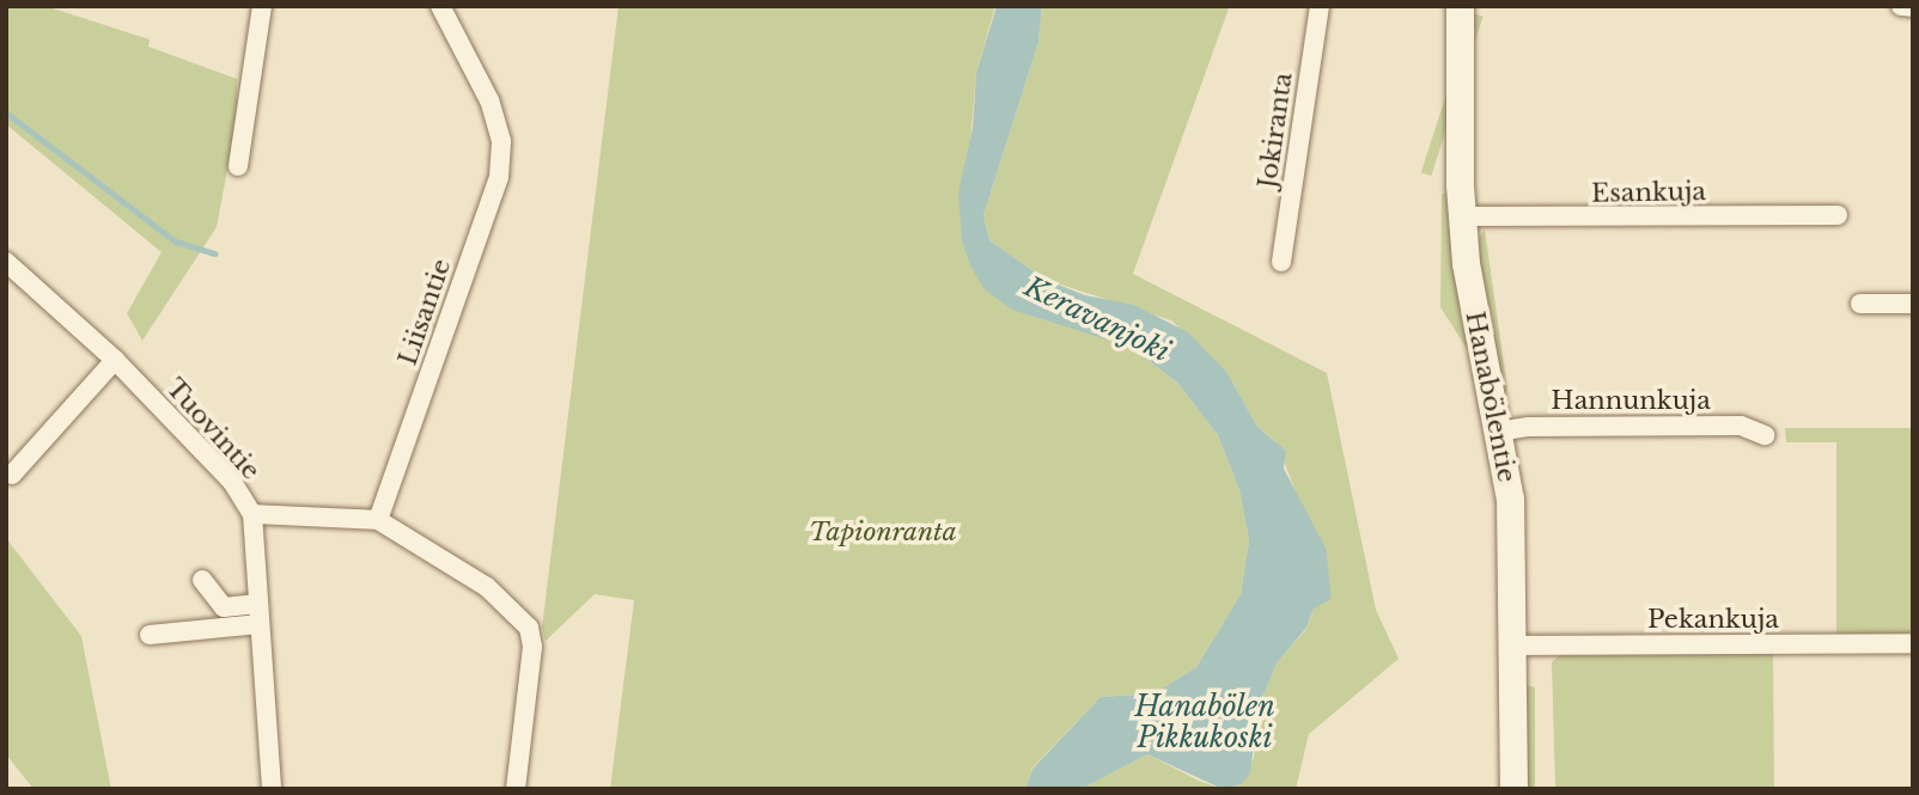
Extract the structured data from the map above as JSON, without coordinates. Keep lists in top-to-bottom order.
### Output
{
  "streets": {
    "street": [
      "Jokiranta",
      "Esankuja",
      "Liisantie",
      "Hanabölentie",
      "Hannunkuja",
      "Tuovintie",
      "Pekankuja"
    ]
  },
  "crossings": [
    ["Esankuja", "Hanabölentie"],
    ["Hanabölentie", "Hannunkuja"],
    ["Hanabölentie", "Pekankuja"]
  ],
  "water": ["Keravanjoki", "Hanabölen Pikkukoski"],
  "parks": ["Tapionranta"]
}
